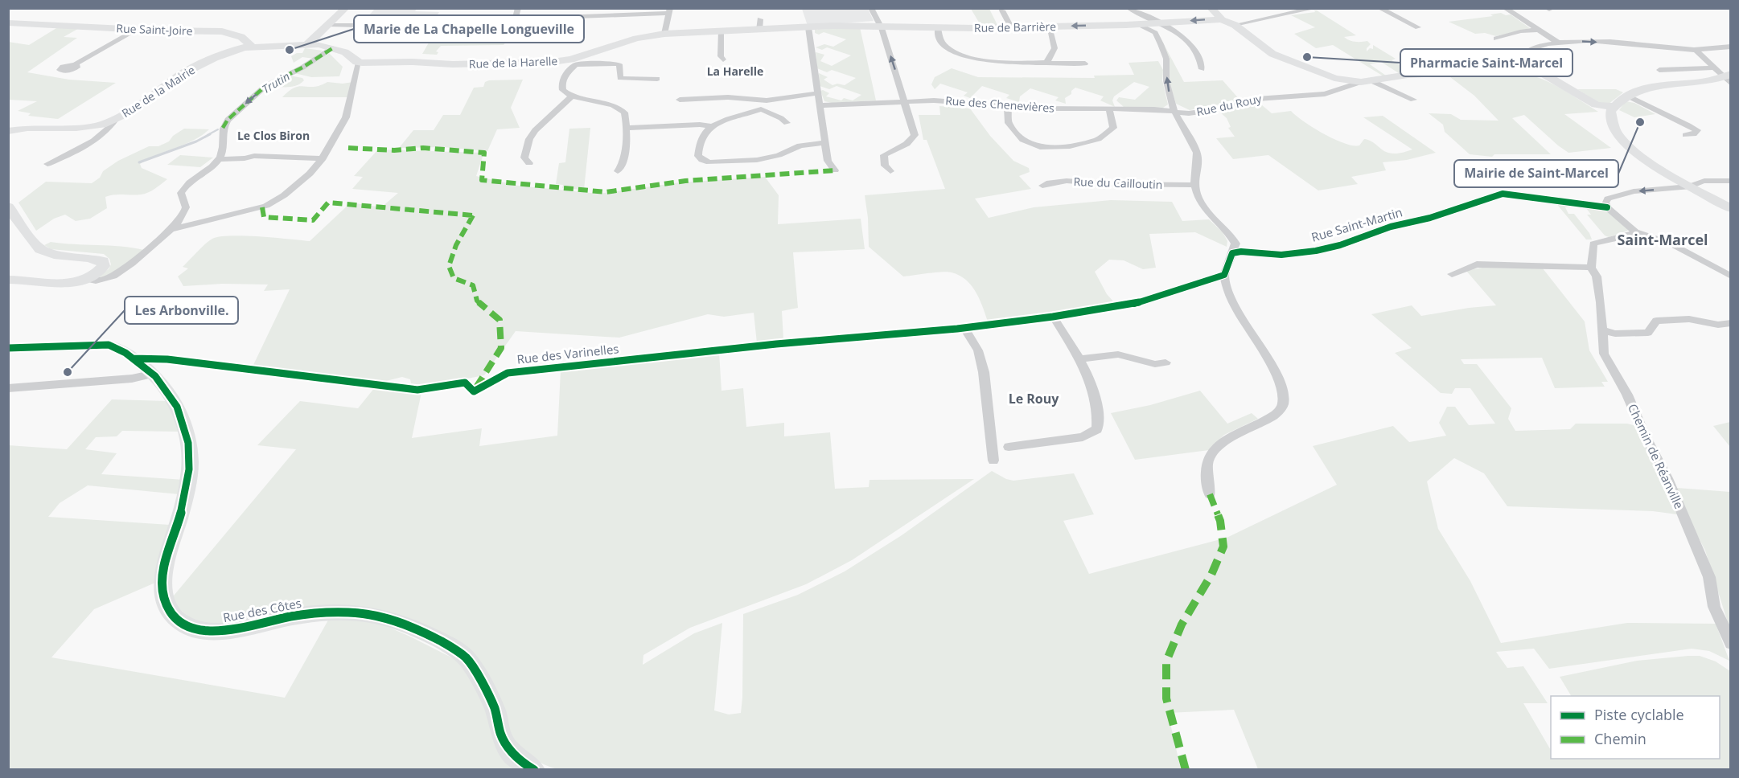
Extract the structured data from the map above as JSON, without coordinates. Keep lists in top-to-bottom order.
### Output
{
  "streets": {
    "street": [
      "Rue de Barrière",
      "Rue Saint-Joire",
      "Rue de la Harelle",
      "Rue de la Mairie",
      "Rue des Chenevières",
      "Rue du Rouy",
      "Rue du Cailloutin",
      "Rue Saint-Martin",
      "Rue des Varinelles",
      "Chemin de Réanville",
      "Rue des Côtes"
    ]
  },
  "crossings": [
    ["Rue de Barrière", "Rue de la Harelle"],
    ["Rue Saint-Joire", "Rue de la Mairie"],
    ["Rue des Chenevières", "Rue du Rouy"],
    ["Rue des Varinelles", "Rue des Côtes"]
  ],
  "one_way": ["Rue de Barrière"],
  "districts": [
    "La Harelle",
    "Le Clos Biron",
    "Saint-Marcel",
    "Le Rouy"
  ],
  "water": ["Trutin"],
  "places": [
    "Marie de La Chapelle Longueville",
    "Pharmacie Saint-Marcel",
    "Mairie de Saint-Marcel",
    "Les Arbonville."
  ],
  "legend": ["Piste cyclable", "Chemin"]
}
